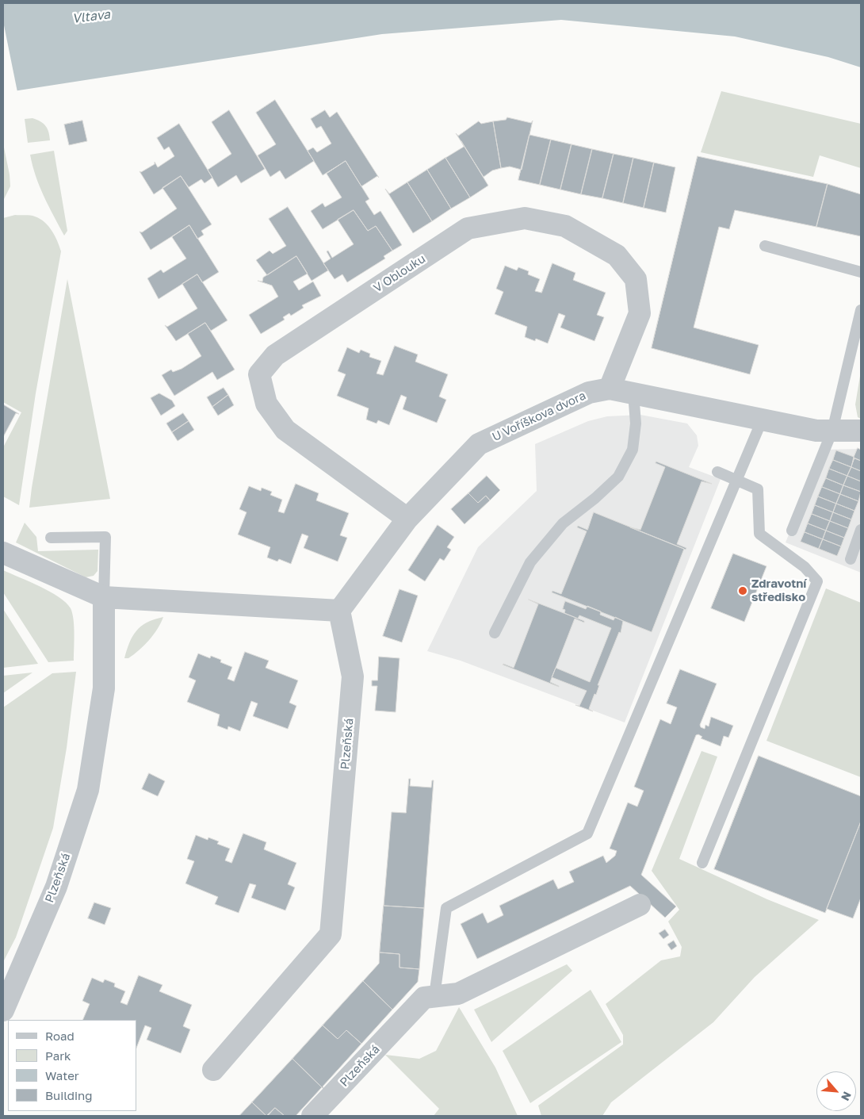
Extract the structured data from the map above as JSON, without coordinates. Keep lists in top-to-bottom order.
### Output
{
  "streets": {
    "street": ["V Oblouku", "U Voříškova dvora", "Plzeňská"]
  },
  "crossings": [
    ["V Oblouku", "U Voříškova dvora"],
    ["U Voříškova dvora", "Plzeňská"]
  ],
  "water": ["Vltava"],
  "places": ["Zdravotní středisko"],
  "legend": [
    "Road",
    "Park",
    "Water",
    "Building"
  ],
  "north": "bottom right"
}
